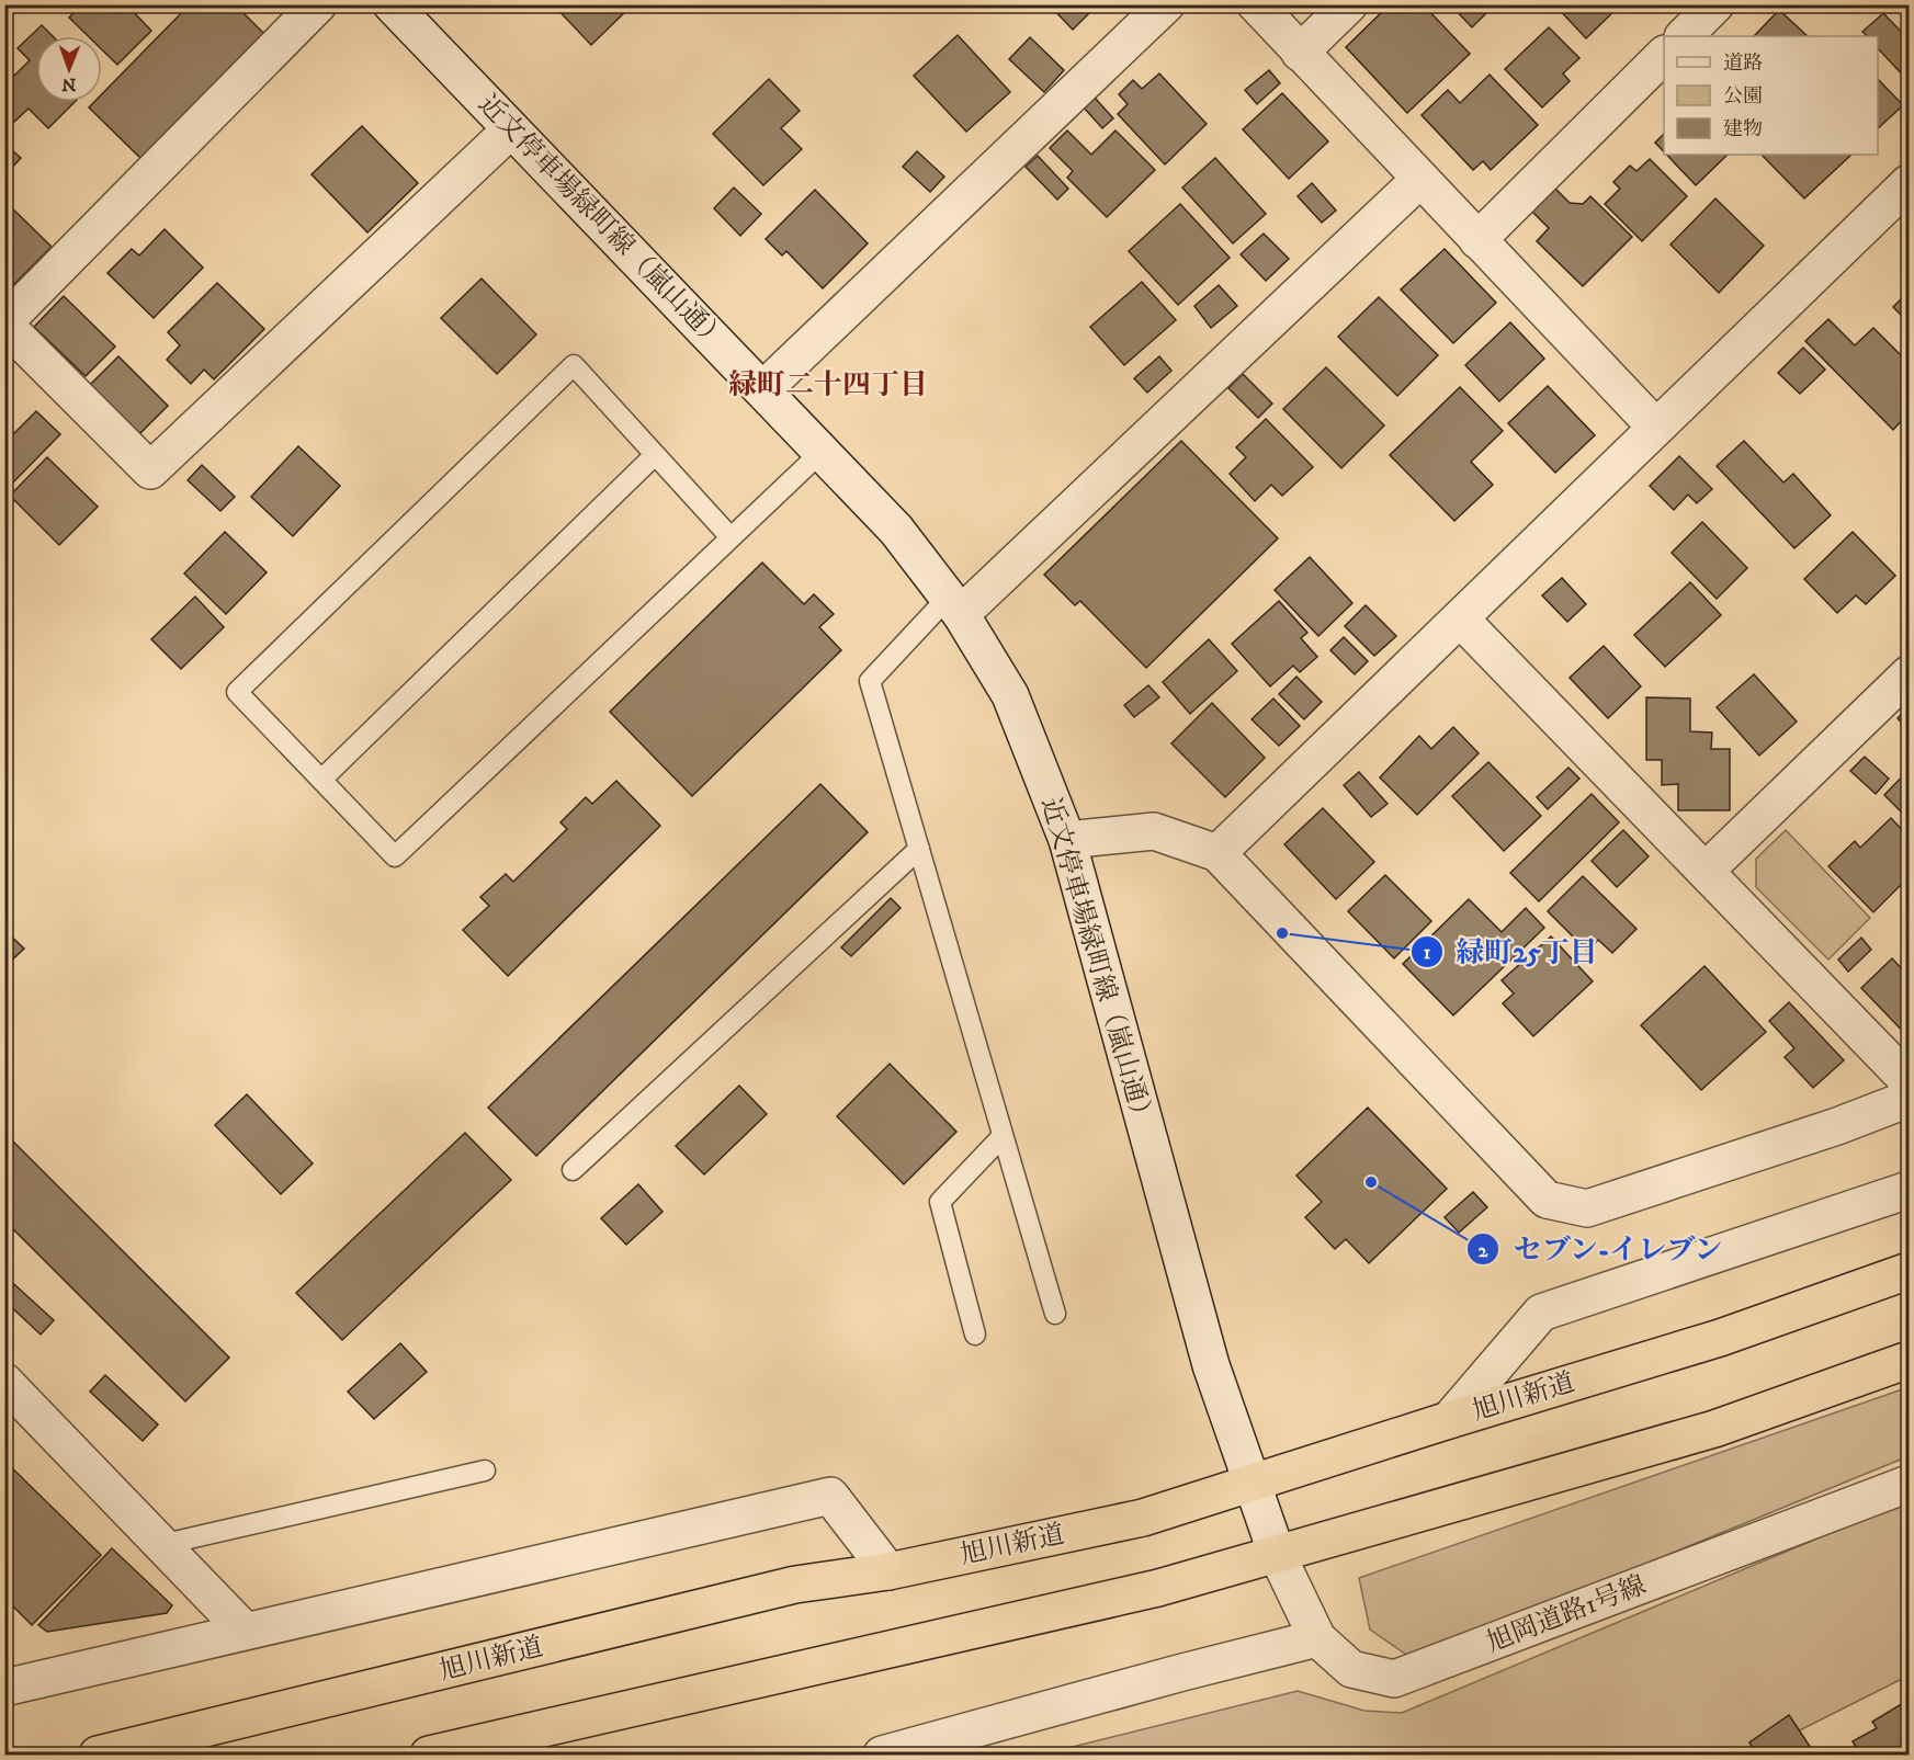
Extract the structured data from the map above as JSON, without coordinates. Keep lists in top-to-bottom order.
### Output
{
  "streets": {
    "highway": ["旭川新道"],
    "street": ["近文停車場緑町線（嵐山通）", "旭岡道路1号線"]
  },
  "crossings": [
    ["近文停車場緑町線（嵐山通）", "旭川新道"],
    ["近文停車場緑町線（嵐山通）", "旭岡道路1号線"]
  ],
  "districts": ["緑町二十四丁目"],
  "places": ["緑町25丁目", "セブン-イレブン"],
  "legend": ["道路", "公園", "建物"],
  "north": "bottom"
}
